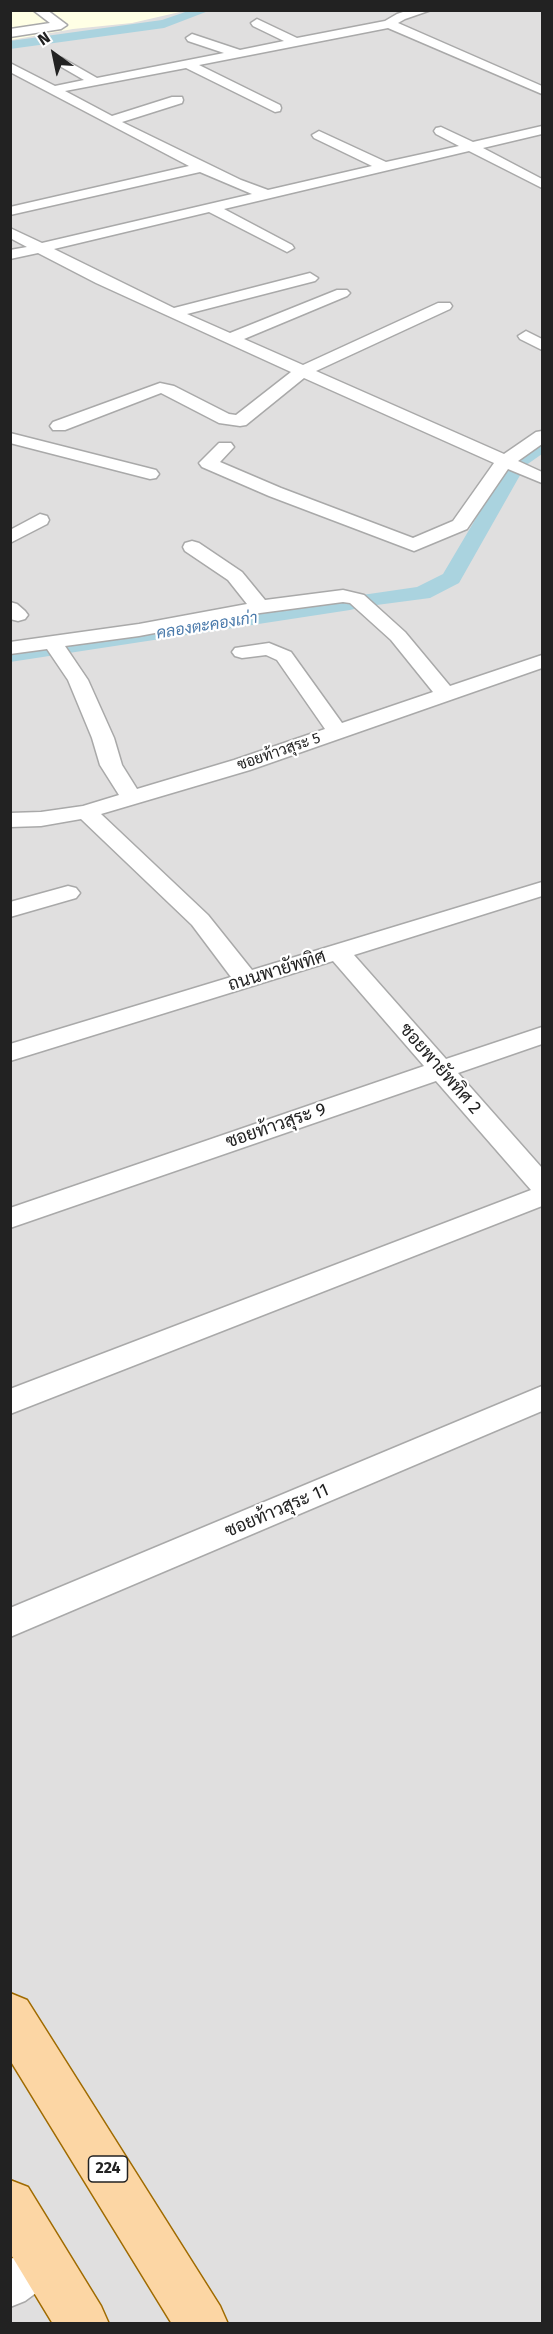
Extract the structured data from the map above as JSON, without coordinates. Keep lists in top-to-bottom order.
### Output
{
  "streets": {
    "main road": ["224"],
    "street": [
      "ซอยท้าวสุระ 5",
      "ถนนพายัพทิศ",
      "ซอยพายัพทิศ 2",
      "ซอยท้าวสุระ 9",
      "ซอยท้าวสุระ 11"
    ]
  },
  "crossings": [
    ["ถนนพายัพทิศ", "ซอยพายัพทิศ 2"],
    ["ซอยพายัพทิศ 2", "ซอยท้าวสุระ 9"]
  ],
  "water": ["คลองตะคองเก่า"],
  "north": "top left"
}
